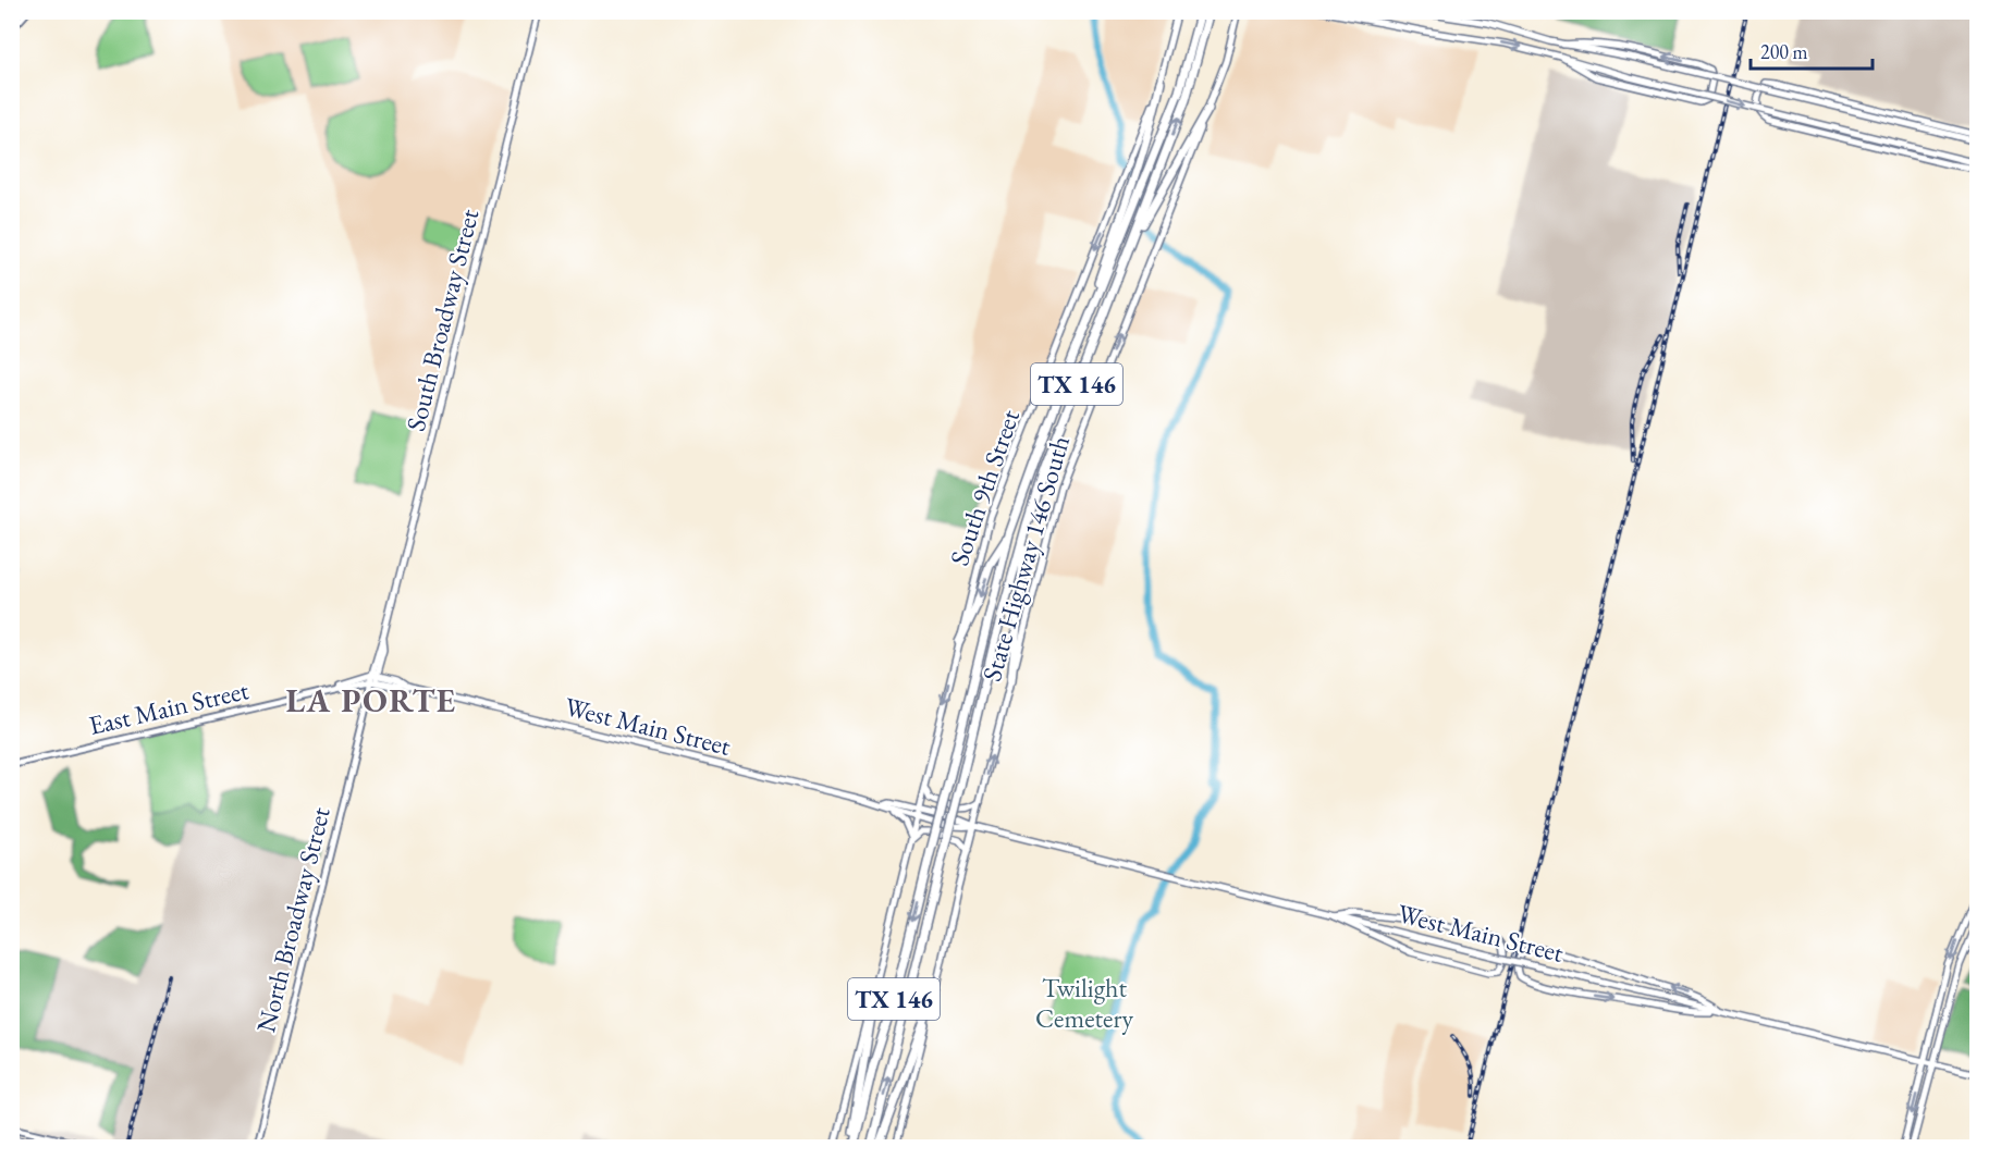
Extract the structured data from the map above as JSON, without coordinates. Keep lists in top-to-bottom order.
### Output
{
  "streets": {
    "highway": ["TX 146"],
    "main road": [
      "South Broadway Street",
      "South 9th Street",
      "State Highway 146 South",
      "West Main Street"
    ],
    "street": ["East Main Street", "North Broadway Street"]
  },
  "crossings": [
    ["South Broadway Street", "East Main Street"],
    ["South Broadway Street", "West Main Street"],
    ["South Broadway Street", "North Broadway Street"],
    ["South 9th Street", "West Main Street"],
    ["State Highway 146 South", "West Main Street"],
    ["East Main Street", "West Main Street"],
    ["East Main Street", "North Broadway Street"],
    ["West Main Street", "North Broadway Street"]
  ],
  "one_way": ["South 9th Street", "State Highway 146 South"],
  "districts": ["LA PORTE"],
  "parks": ["Twilight Cemetery"],
  "scale_bar": "200 m"
}
